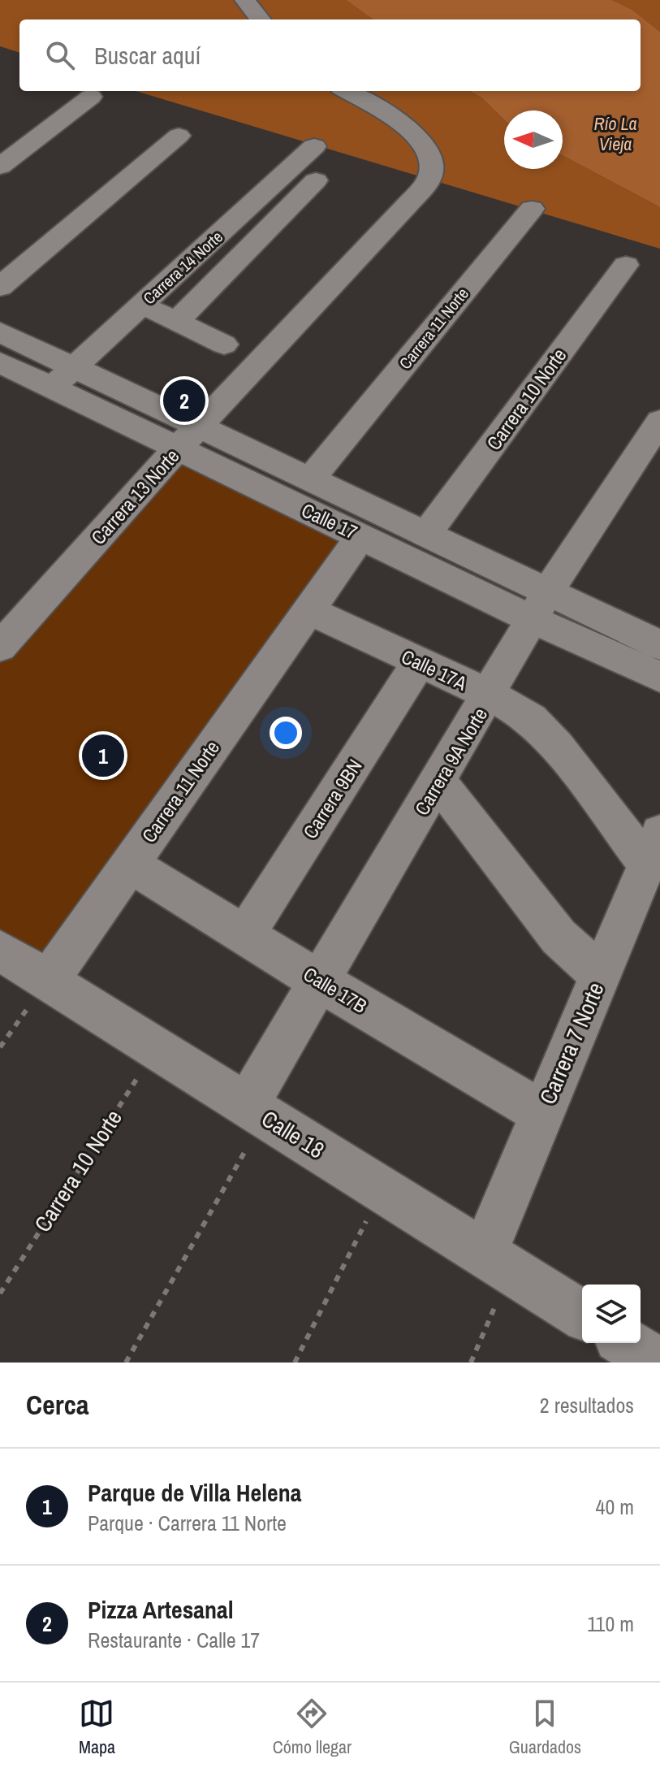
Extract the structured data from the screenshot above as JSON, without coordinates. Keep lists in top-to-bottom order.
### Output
{
  "streets": {
    "street": [
      "Carrera 14 Norte",
      "Carrera 11 Norte",
      "Carrera 10 Norte",
      "Carrera 13 Norte",
      "Calle 17",
      "Calle 17A",
      "Carrera 9A Norte",
      "Carrera 9BN",
      "Calle 17B",
      "Carrera 7 Norte",
      "Calle 18"
    ]
  },
  "crossings": [
    ["Carrera 14 Norte", "Calle 17"],
    ["Carrera 11 Norte", "Calle 17"],
    ["Carrera 11 Norte", "Calle 17A"],
    ["Carrera 11 Norte", "Calle 17B"],
    ["Carrera 11 Norte", "Calle 18"],
    ["Carrera 10 Norte", "Calle 17"],
    ["Carrera 10 Norte", "Calle 18"],
    ["Carrera 13 Norte", "Calle 17"],
    ["Calle 17", "Carrera 9A Norte"],
    ["Calle 17A", "Carrera 9A Norte"],
    ["Calle 17A", "Carrera 9BN"],
    ["Calle 17A", "Carrera 7 Norte"],
    ["Carrera 9A Norte", "Calle 17B"],
    ["Carrera 9A Norte", "Calle 18"],
    ["Carrera 9BN", "Calle 17B"],
    ["Calle 17B", "Carrera 7 Norte"],
    ["Carrera 7 Norte", "Calle 18"]
  ],
  "water": ["Río La Vieja"],
  "north": "left",
  "page": {
    "search": "Buscar aquí",
    "pins": ["2", "1"],
    "heading": ["Cerca", "2 resultados"],
    "list": [
      {
        "mark": "1",
        "name": "Parque de Villa Helena",
        "note": "Parque · Carrera 11 Norte",
        "value": "40 m"
      },
      {
        "mark": "2",
        "name": "Pizza Artesanal",
        "note": "Restaurante · Calle 17",
        "value": "110 m"
      }
    ],
    "nav": ["Mapa", "Cómo llegar", "Guardados"]
  }
}
